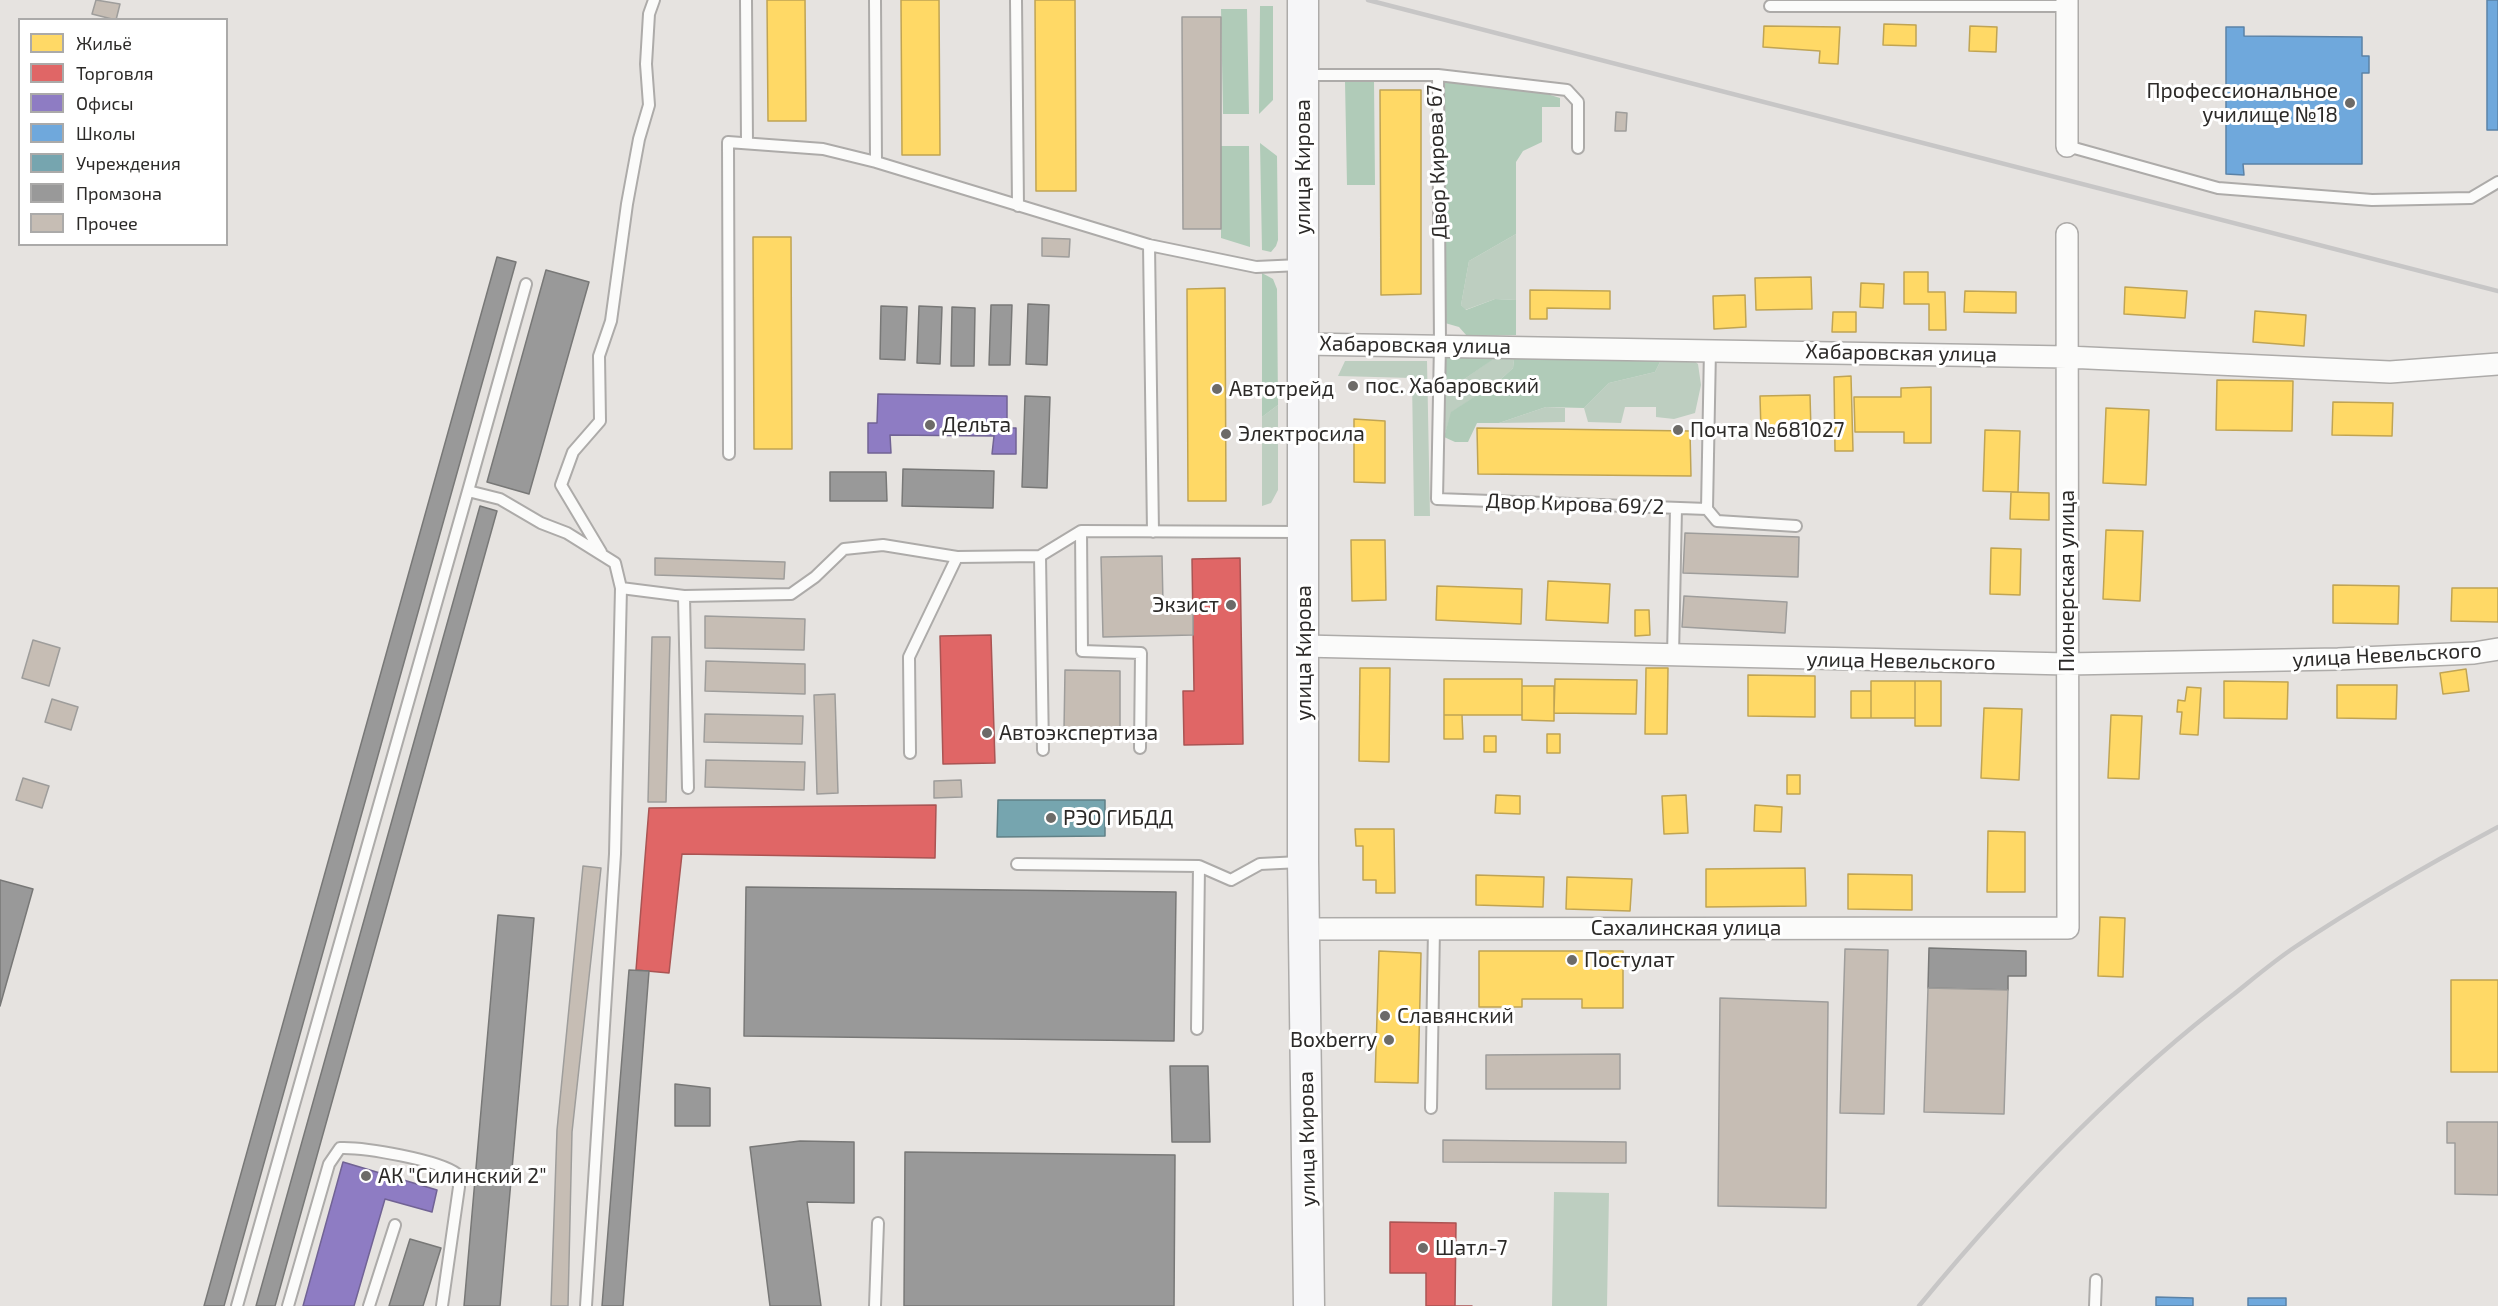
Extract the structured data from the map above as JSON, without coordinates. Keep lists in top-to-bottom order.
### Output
{
  "streets": {
    "main road": ["улица Кирова"],
    "street": [
      "Хабаровская улица",
      "Пионерская улица",
      "улица Невельского",
      "Сахалинская улица"
    ],
    "lane": ["Двор Кирова 67", "Двор Кирова 69/2"]
  },
  "crossings": [
    ["Двор Кирова 67", "улица Кирова"],
    ["Двор Кирова 67", "Хабаровская улица"],
    ["Двор Кирова 67", "Двор Кирова 69/2"],
    ["улица Кирова", "Хабаровская улица"],
    ["улица Кирова", "улица Невельского"],
    ["улица Кирова", "Сахалинская улица"],
    ["Хабаровская улица", "Двор Кирова 69/2"],
    ["Хабаровская улица", "Пионерская улица"],
    ["Пионерская улица", "улица Невельского"],
    ["Пионерская улица", "Сахалинская улица"]
  ],
  "places": [
    "Профессиональное училище №18",
    "пос. Хабаровский",
    "Автотрейд",
    "Дельта",
    "Почта №681027",
    "Электросила",
    "Экзист",
    "Автоэкспертиза",
    "РЭО ГИБДД",
    "Постулат",
    "Славянский",
    "Boxberry",
    "АК \"Силинский 2\"",
    "Шатл-7"
  ],
  "legend": [
    "Жильё",
    "Торговля",
    "Офисы",
    "Школы",
    "Учреждения",
    "Промзона",
    "Прочее"
  ]
}
